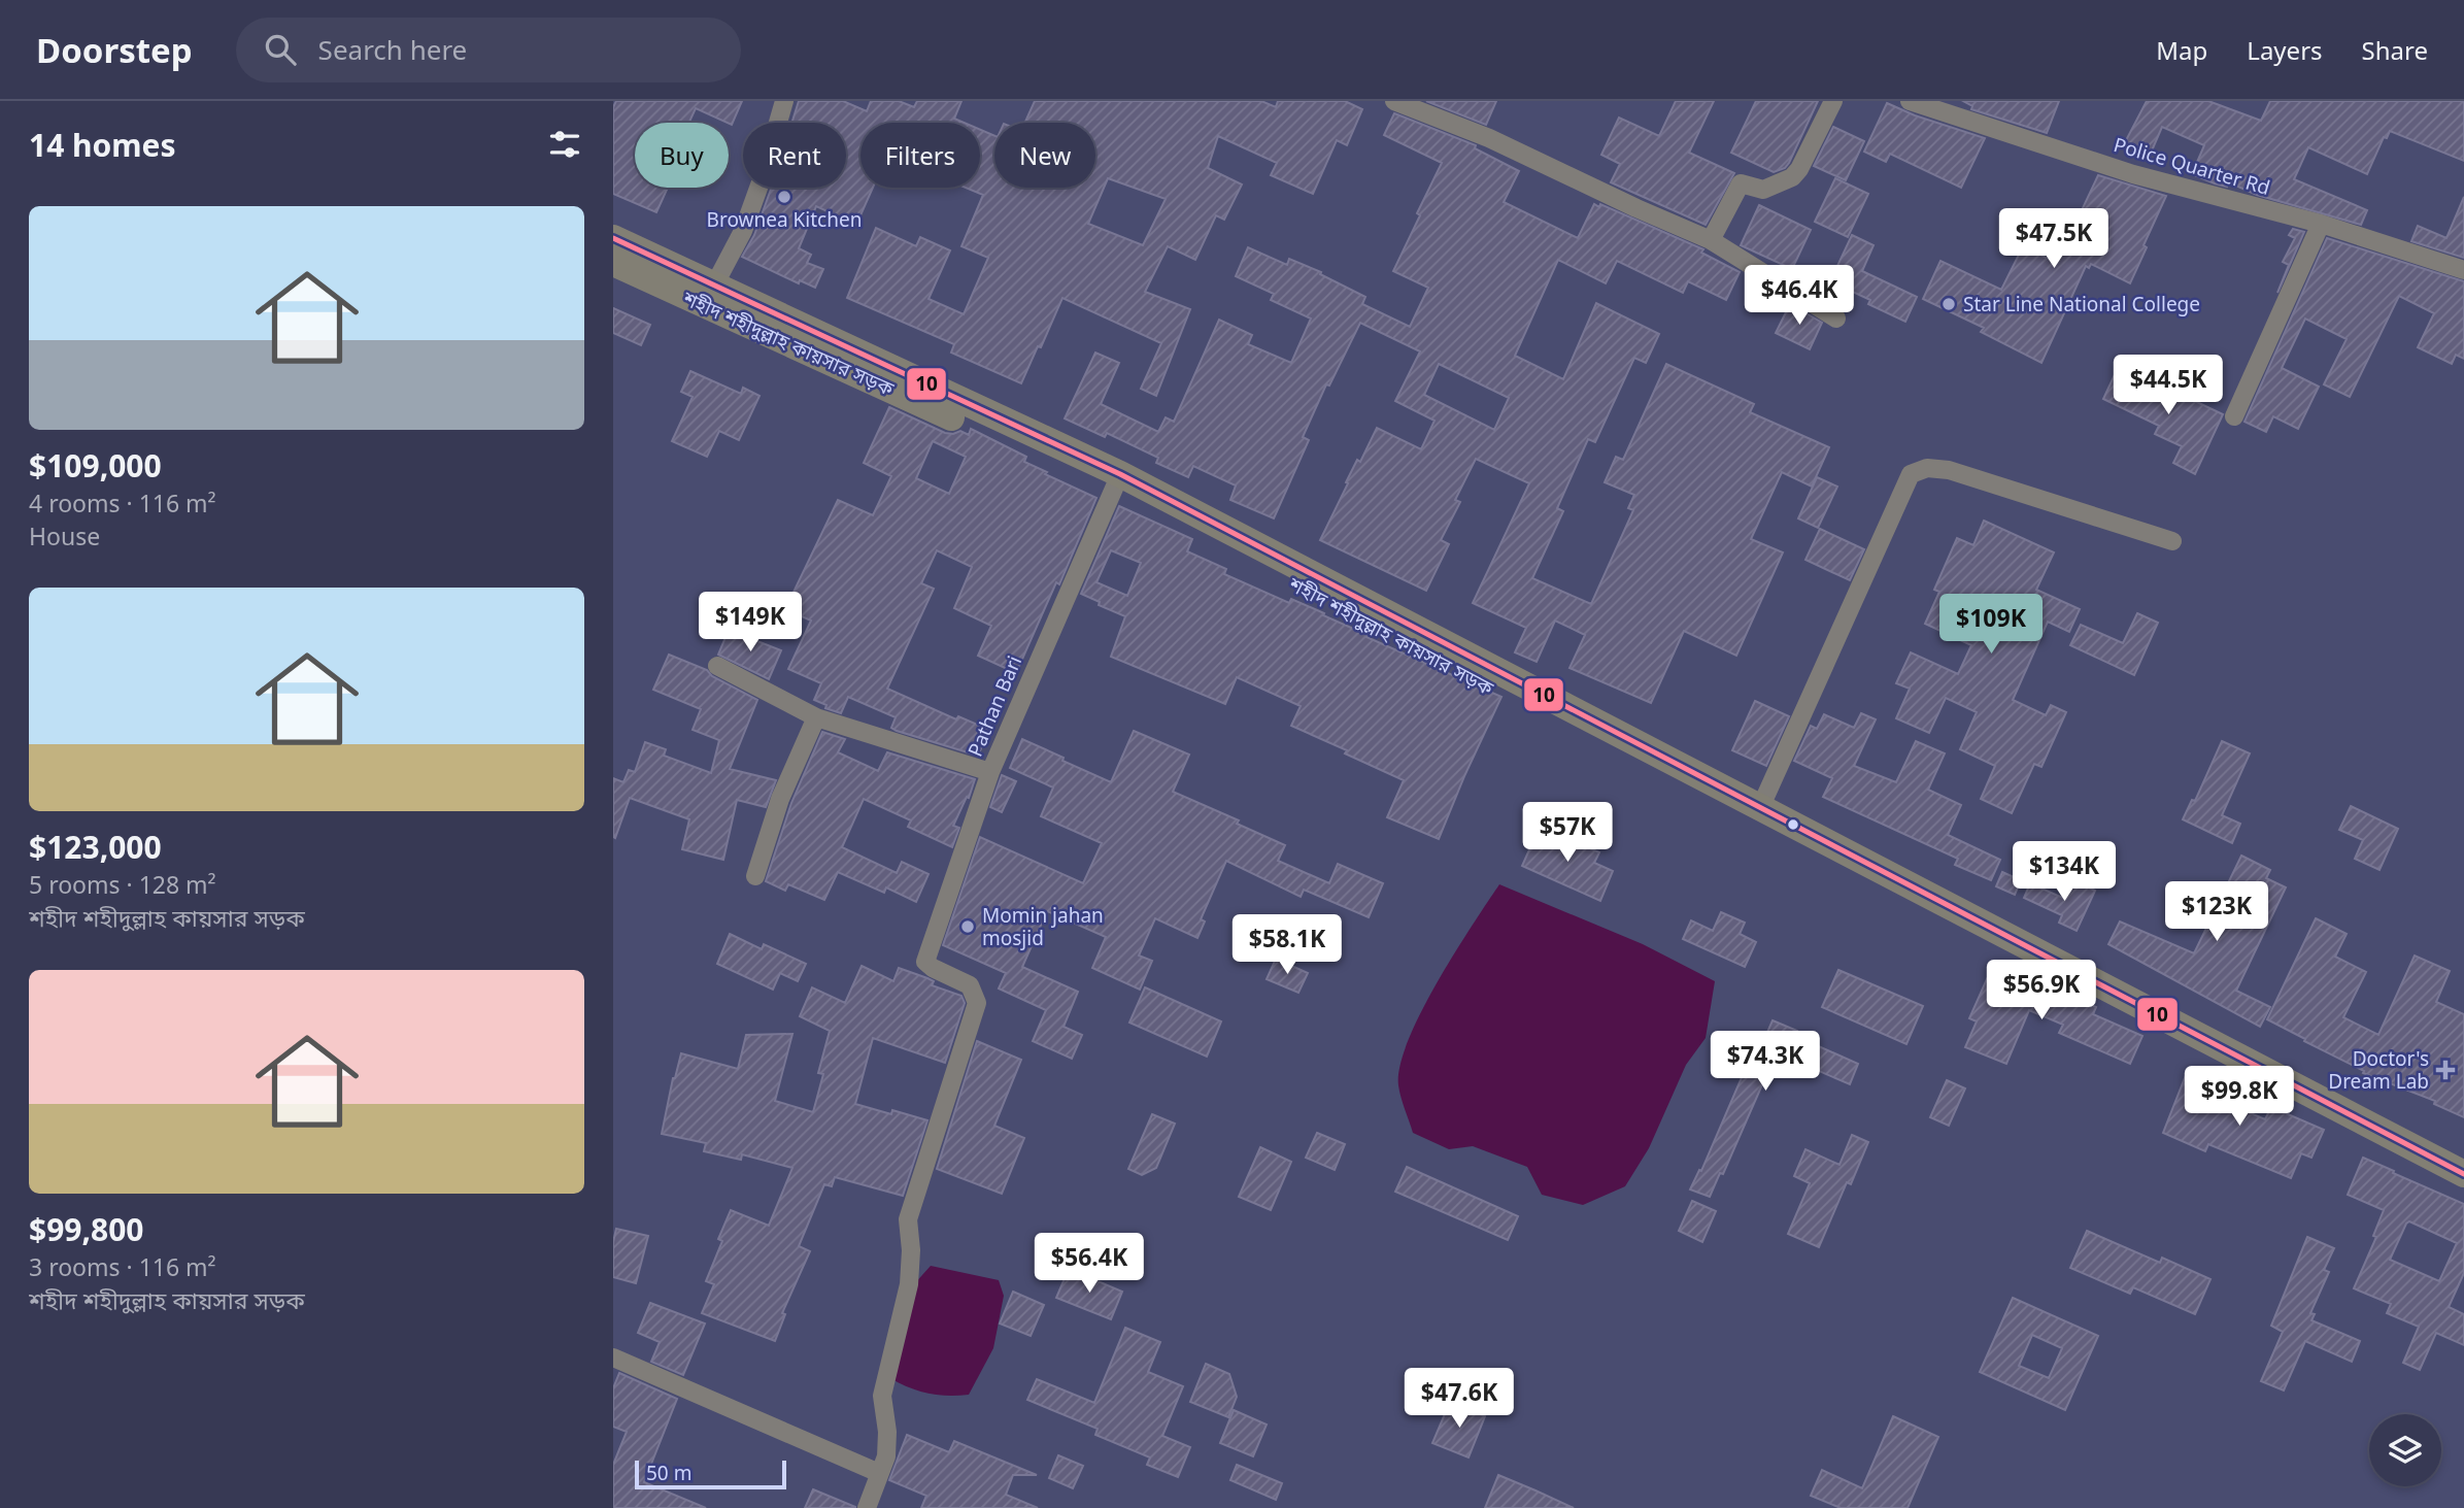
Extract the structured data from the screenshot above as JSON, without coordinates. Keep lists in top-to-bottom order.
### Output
{
  "streets": {
    "main road": ["শহীদ শহীদুল্লাহ কায়সার সড়ক"],
    "street": ["Police Quarter Rd", "Pathan Bari"]
  },
  "crossings": [
    ["শহীদ শহীদুল্লাহ কায়সার সড়ক", "Pathan Bari"]
  ],
  "places": {
    "other": ["Brownea Kitchen", "Star Line National College", "Momin jahan mosjid"],
    "health": ["Doctor's Dream Lab"]
  },
  "lines": ["transit line 10"],
  "scale_bar": "50 m",
  "page": {
    "header": "Doorstep",
    "search": "Search here",
    "nav": ["Map", "Layers", "Share"],
    "heading": "14 homes",
    "chip": [
      "Buy",
      "Rent",
      "Filters",
      "New"
    ],
    "list": [
      {
        "name": "$109,000",
        "note": "4 rooms · 116 m² · House"
      },
      {
        "name": "$123,000",
        "note": "5 rooms · 128 m² · শহীদ শহীদুল্লাহ কায়সার সড়ক"
      },
      {
        "name": "$99,800",
        "note": "3 rooms · 116 m² · শহীদ শহীদুল্লাহ কায়সার সড়ক"
      }
    ],
    "price": [
      "$47.5K",
      "$46.4K",
      "$44.5K",
      "$149K",
      "$109K",
      "$57K",
      "$134K",
      "$123K",
      "$58.1K",
      "$56.9K",
      "$74.3K",
      "$99.8K",
      "$56.4K",
      "$47.6K"
    ],
    "scale": "50 m"
  }
}
